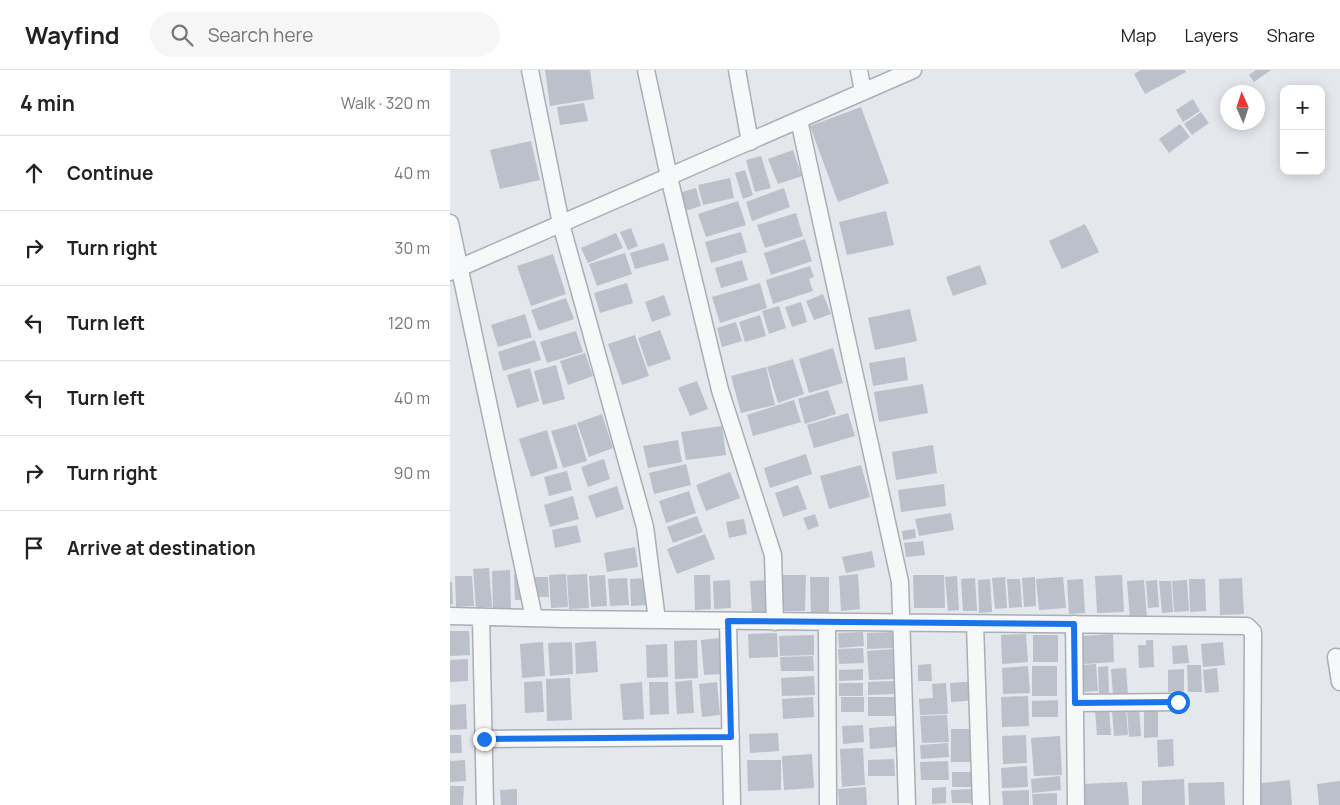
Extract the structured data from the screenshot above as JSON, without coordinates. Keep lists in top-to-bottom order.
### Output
{
  "north": "top",
  "page": {
    "header": "Wayfind",
    "search": "Search here",
    "nav": ["Map", "Layers", "Share"],
    "heading": ["4 min", "Walk · 320 m"],
    "map_buttons": ["+", "−"],
    "list": [
      ["Continue", "40 m"],
      ["Turn right", "30 m"],
      ["Turn left", "120 m"],
      ["Turn left", "40 m"],
      ["Turn right", "90 m"],
      "Arrive at destination"
    ]
  }
}
